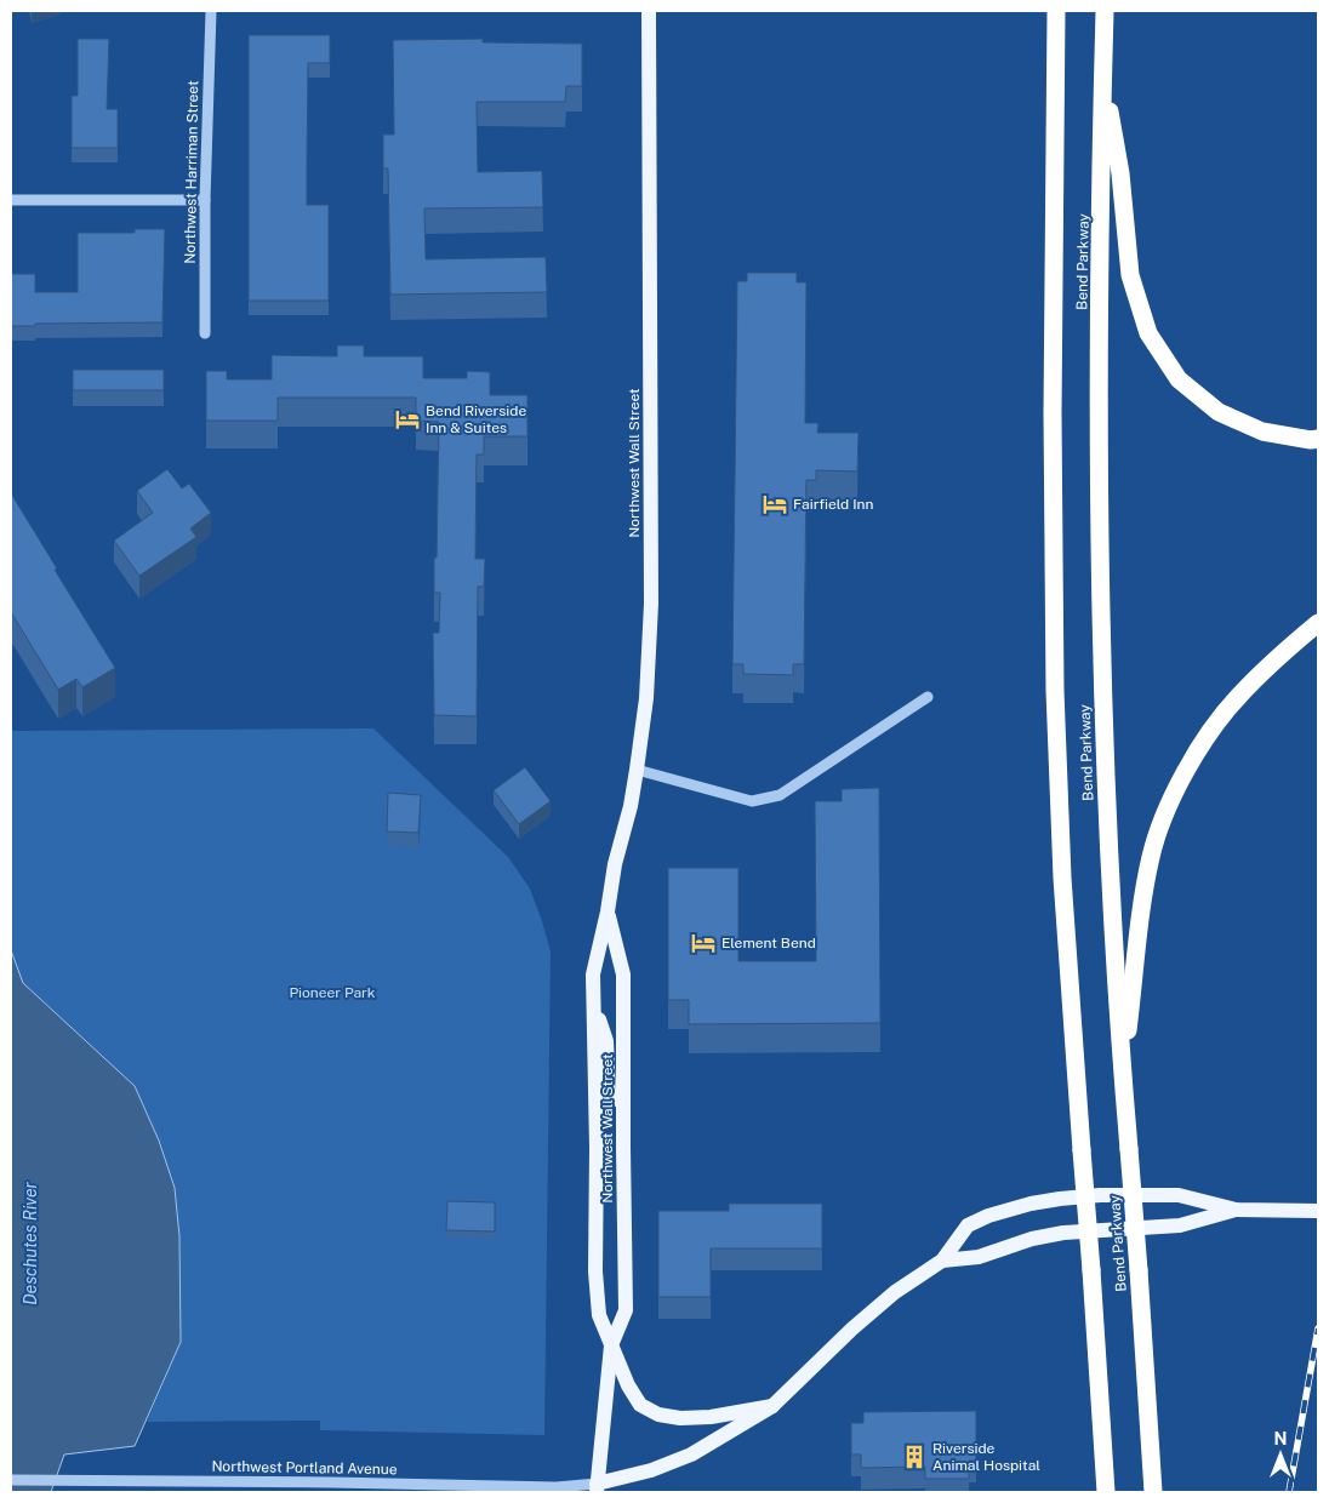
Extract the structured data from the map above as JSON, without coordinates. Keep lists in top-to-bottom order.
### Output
{
  "streets": {
    "highway": ["Bend Parkway"],
    "main road": ["Northwest Wall Street"],
    "street": ["Northwest Harriman Street", "Northwest Portland Avenue"]
  },
  "crossings": [
    ["Northwest Wall Street", "Northwest Portland Avenue"]
  ],
  "water": ["Deschutes River"],
  "parks": ["Pioneer Park"],
  "places": {
    "hotel": ["Bend Riverside Inn & Suites", "Fairfield Inn", "Element Bend"],
    "building": ["Riverside Animal Hospital"]
  },
  "north": "top"
}
